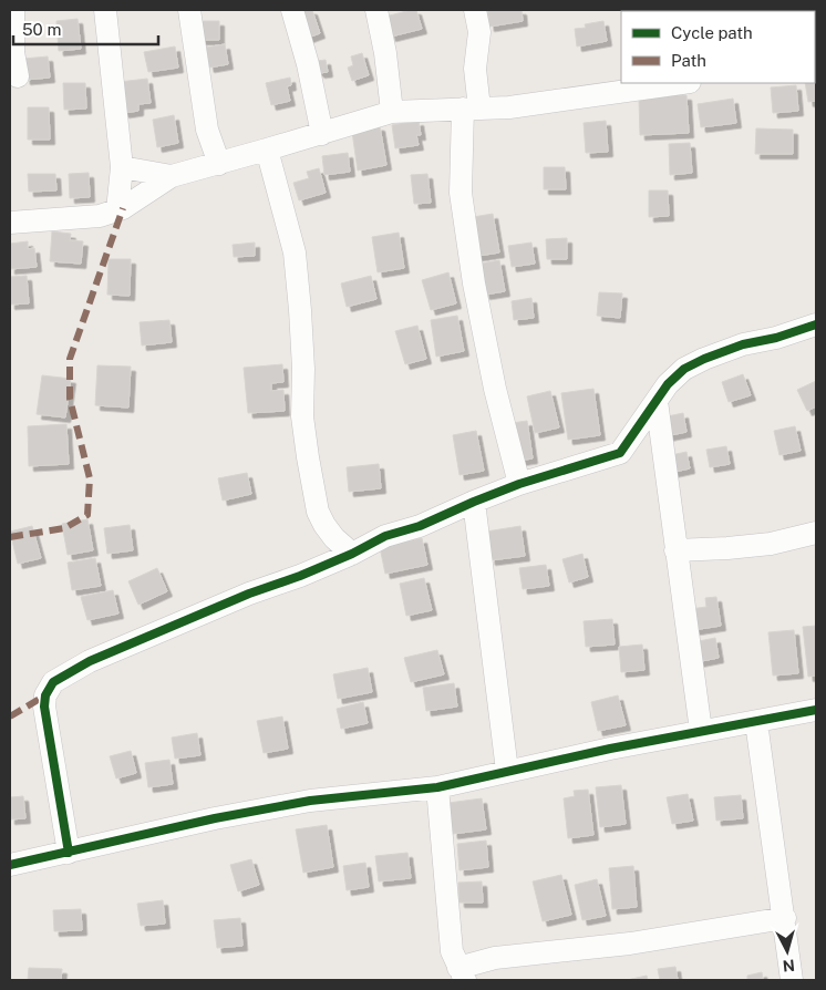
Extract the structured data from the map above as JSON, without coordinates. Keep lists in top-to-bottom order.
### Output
{
  "legend": ["Cycle path", "Path"],
  "scale_bar": "50 m",
  "north": "bottom"
}
